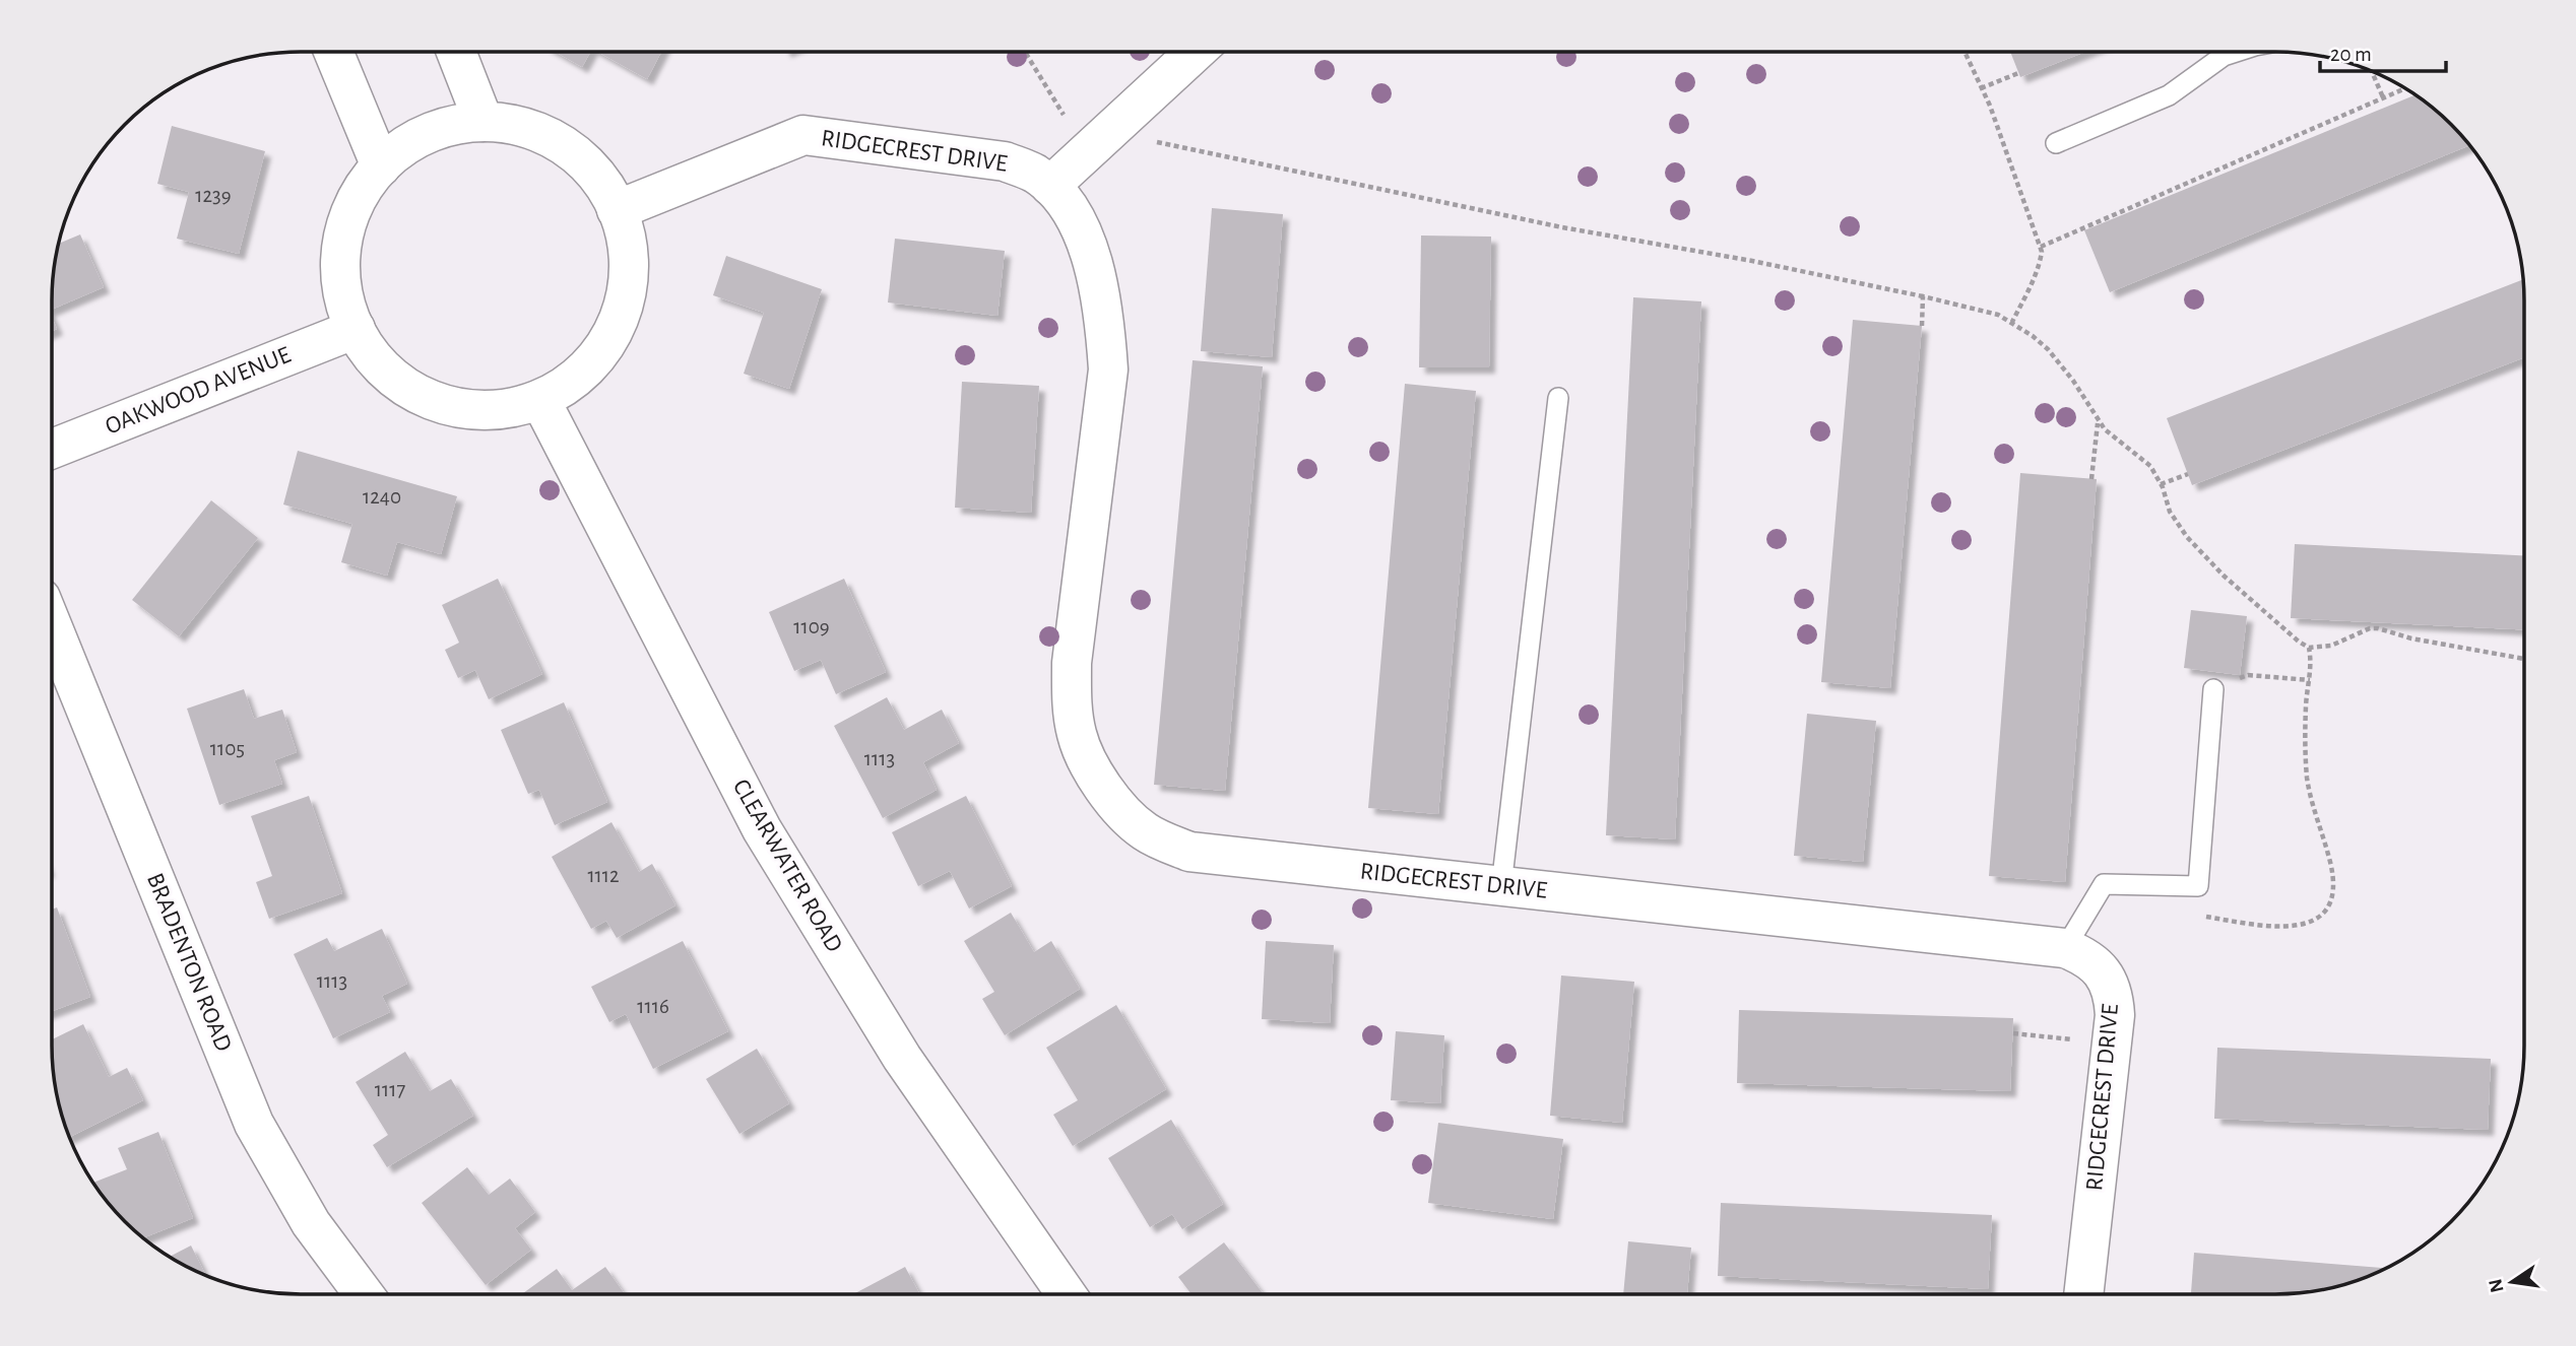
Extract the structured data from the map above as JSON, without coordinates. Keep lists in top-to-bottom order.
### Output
{
  "streets": {
    "street": [
      "RIDGECREST DRIVE",
      "OAKWOOD AVENUE",
      "CLEARWATER ROAD",
      "BRADENTON ROAD"
    ]
  },
  "house_numbers": [
    "1239",
    "1240",
    "1109",
    "1105",
    "1113",
    "1112",
    "1113",
    "1116",
    "1117"
  ],
  "scale_bar": "20 m",
  "north": "left"
}
